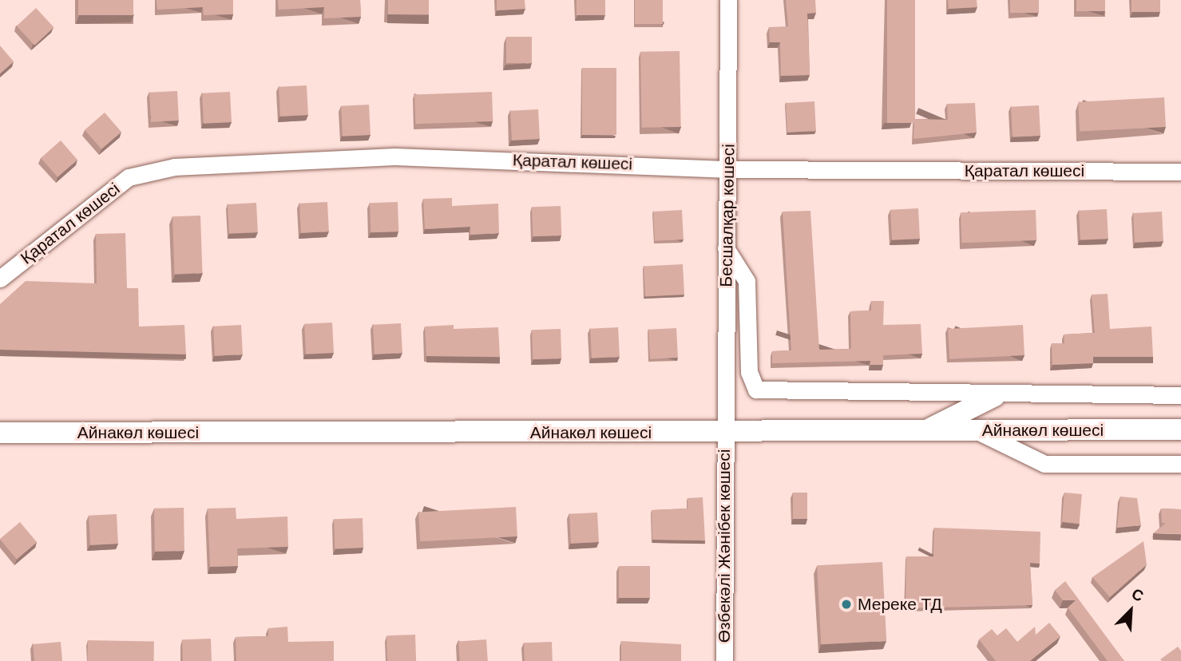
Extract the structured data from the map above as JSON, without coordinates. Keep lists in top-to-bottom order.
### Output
{
  "streets": {
    "main road": ["Айнакөл көшесі"],
    "street": ["Қаратал көшесі", "Бесшалқар көшесі", "Өзбекәлі Жәнібек көшесі"]
  },
  "crossings": [
    ["Қаратал көшесі", "Бесшалқар көшесі"],
    ["Бесшалқар көшесі", "Айнакөл көшесі"],
    ["Бесшалқар көшесі", "Өзбекәлі Жәнібек көшесі"],
    ["Айнакөл көшесі", "Өзбекәлі Жәнібек көшесі"]
  ],
  "places": ["Мереке ТД"],
  "north": "top right"
}
